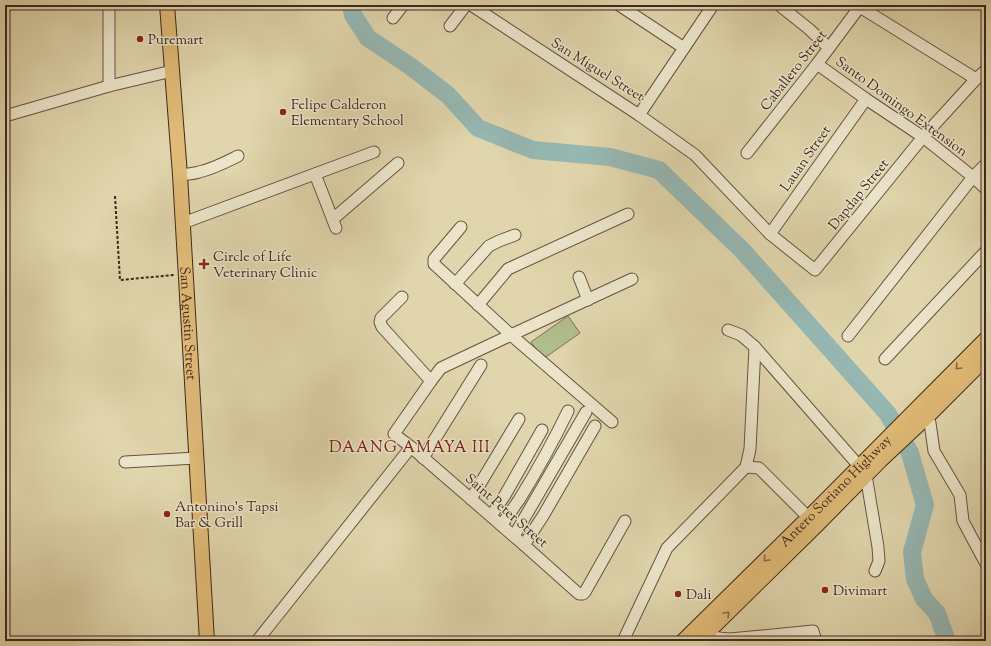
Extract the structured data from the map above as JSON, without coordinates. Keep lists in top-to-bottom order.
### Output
{
  "streets": {
    "main road": ["San Agustin Street", "Antero Soriano Highway"],
    "street": [
      "San Miguel Street",
      "Caballero Street",
      "Santo Domingo Extension",
      "Lauan Street",
      "Dapdap Street",
      "Saint Peter Street"
    ]
  },
  "crossings": [
    ["Caballero Street", "Santo Domingo Extension"],
    ["Santo Domingo Extension", "Lauan Street"],
    ["Santo Domingo Extension", "Dapdap Street"],
    ["Lauan Street", "Dapdap Street"]
  ],
  "districts": ["DAANG AMAYA III"],
  "places": {
    "other": [
      "Puremart",
      "Felipe Calderon Elementary School",
      "Antonino's Tapsi Bar & Grill",
      "Divimart",
      "Dali"
    ],
    "health": ["Circle of Life Veterinary Clinic"]
  }
}
